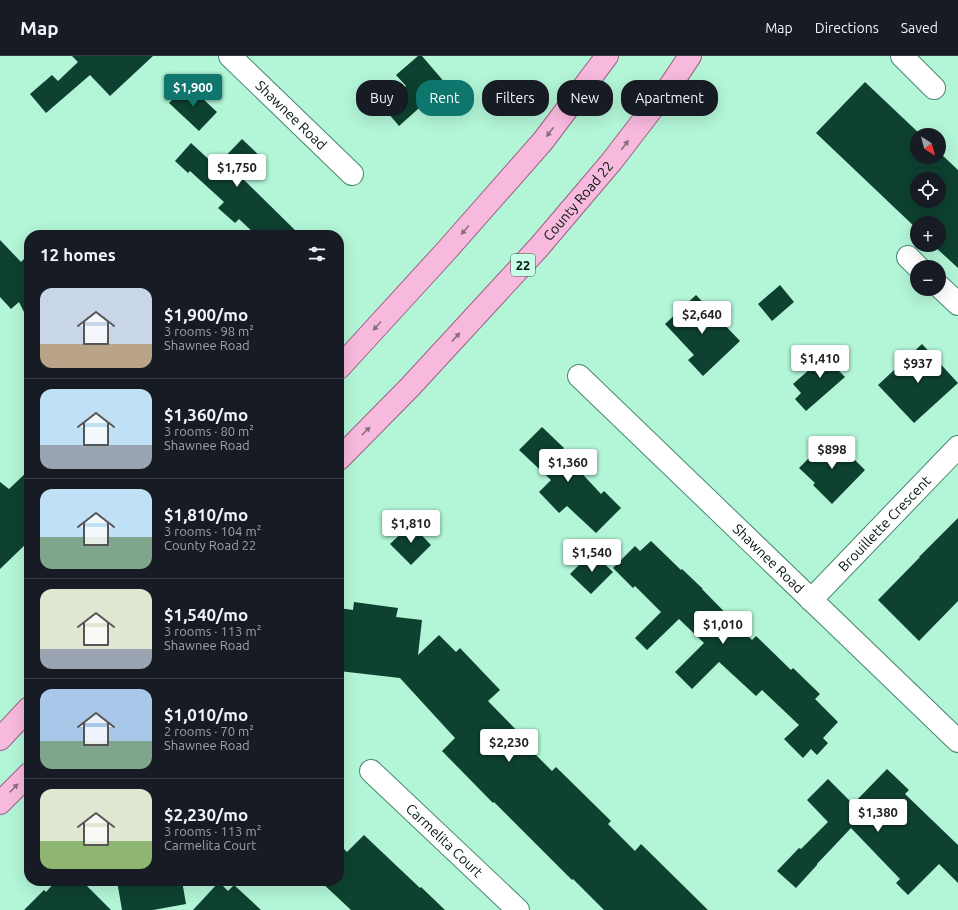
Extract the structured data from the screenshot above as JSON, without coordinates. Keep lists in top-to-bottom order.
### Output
{
  "streets": {
    "main road": ["County Road 22", "22"],
    "street": ["Shawnee Road", "Brouillette Crescent", "Carmelita Court"]
  },
  "crossings": [
    ["Shawnee Road", "Brouillette Crescent"]
  ],
  "north": "bottom right",
  "page": {
    "header": "Map",
    "nav": ["Map", "Directions", "Saved"],
    "price": [
      "$1,900",
      "$1,750",
      "$2,640",
      "$1,410",
      "$937",
      "$898",
      "$1,360",
      "$1,810",
      "$1,540",
      "$1,010",
      "$2,230",
      "$1,380"
    ],
    "chip": [
      "Buy",
      "Rent",
      "Filters",
      "New",
      "Apartment"
    ],
    "map_buttons": ["+", "−"],
    "heading": "12 homes",
    "list": [
      {
        "name": "$1,900/mo",
        "note": "3 rooms · 98 m² · Shawnee Road"
      },
      {
        "name": "$1,360/mo",
        "note": "3 rooms · 80 m² · Shawnee Road"
      },
      {
        "name": "$1,810/mo",
        "note": "3 rooms · 104 m² · County Road 22"
      },
      {
        "name": "$1,540/mo",
        "note": "3 rooms · 113 m² · Shawnee Road"
      },
      {
        "name": "$1,010/mo",
        "note": "2 rooms · 70 m² · Shawnee Road"
      },
      {
        "name": "$2,230/mo",
        "note": "3 rooms · 113 m² · Carmelita Court"
      }
    ]
  }
}
